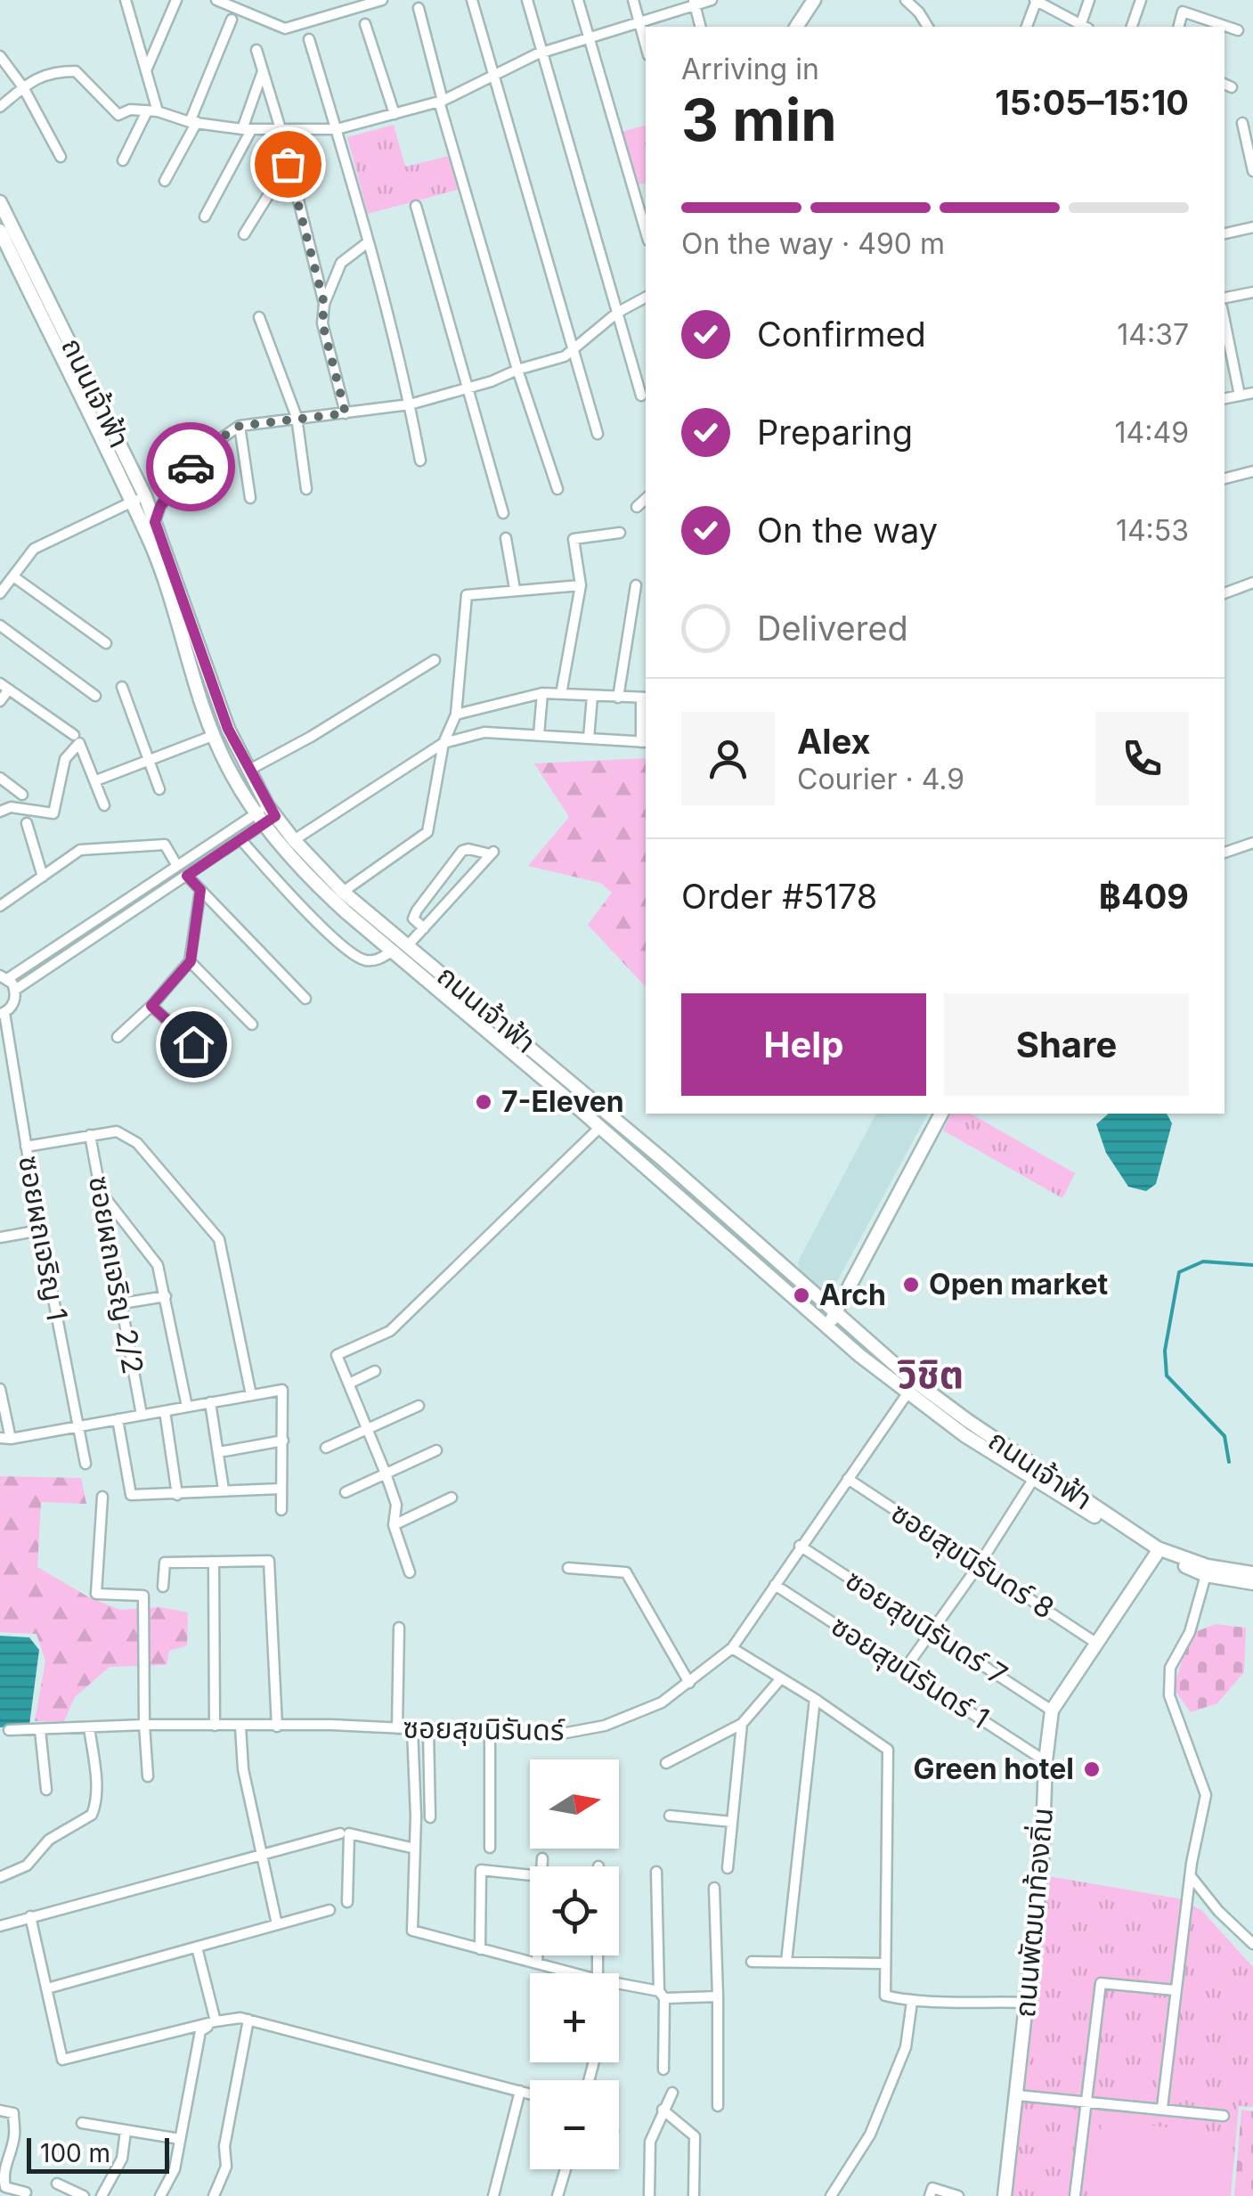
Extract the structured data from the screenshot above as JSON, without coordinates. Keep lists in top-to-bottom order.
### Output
{
  "streets": {
    "main road": ["ถนนเจ้าฟ้า", "ถนนพัฒนาท้องถิ่น"],
    "street": [
      "ซอยผถเจริญ 1",
      "ซอยผถเจริญ 2/2",
      "ซอยสุขนิรันดร์ 8",
      "ซอยสุขนิรันดร์ 7",
      "ซอยสุขนิรันดร์ 1",
      "ซอยสุขนิรันดร์"
    ]
  },
  "crossings": [
    ["ถนนเจ้าฟ้า", "ซอยสุขนิรันดร์"],
    ["ถนนเจ้าฟ้า", "ถนนพัฒนาท้องถิ่น"],
    ["ซอยสุขนิรันดร์ 8", "ซอยสุขนิรันดร์"],
    ["ซอยสุขนิรันดร์ 8", "ถนนพัฒนาท้องถิ่น"],
    ["ซอยสุขนิรันดร์ 7", "ซอยสุขนิรันดร์"],
    ["ซอยสุขนิรันดร์ 7", "ถนนพัฒนาท้องถิ่น"],
    ["ซอยสุขนิรันดร์ 1", "ซอยสุขนิรันดร์"],
    ["ซอยสุขนิรันดร์ 1", "ถนนพัฒนาท้องถิ่น"]
  ],
  "districts": ["วิชิต"],
  "places": [
    "7-Eleven",
    "Open market",
    "Arch",
    "Green hotel"
  ],
  "scale_bar": "100 m",
  "north": "right",
  "page": {
    "heading": ["3 min", "Arriving in", "15:05–15:10"],
    "panel": [
      "Alex",
      "Courier · 4.9",
      "Order #5178",
      "฿409"
    ],
    "bar": "On the way · 490 m",
    "list": [
      ["Confirmed", "14:37"],
      ["Preparing", "14:49"],
      ["On the way", "14:53"],
      "Delivered"
    ],
    "buttons": ["Help", "Share"],
    "map_buttons": ["+", "−"],
    "scale": "100 m"
  }
}
